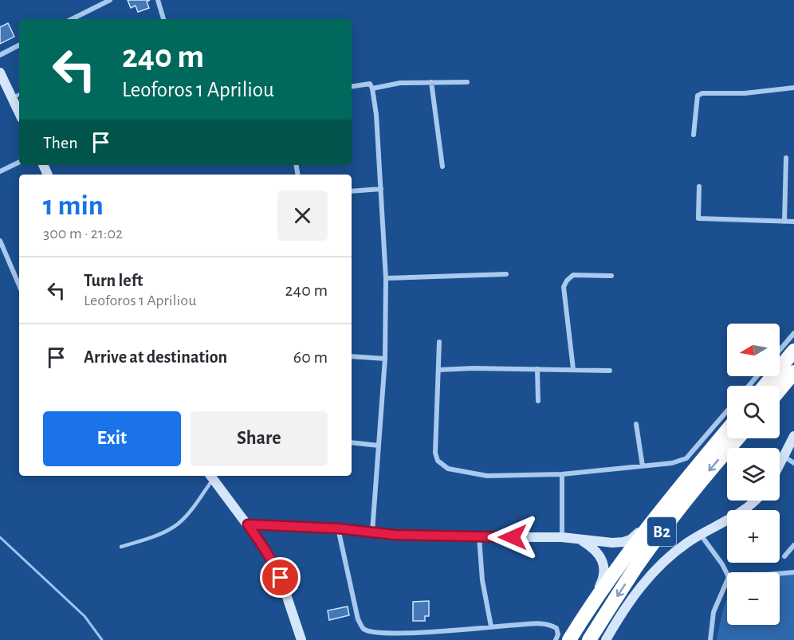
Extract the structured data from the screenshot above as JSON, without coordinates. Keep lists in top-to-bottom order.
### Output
{
  "streets": {
    "highway": ["B2"]
  },
  "north": "left",
  "page": {
    "turn": ["240 m", "Leoforos 1 Apriliou"],
    "then": "Then",
    "heading": ["1 min", "300 m · 21:02"],
    "list": [
      {
        "name": "Turn left",
        "note": "Leoforos 1 Apriliou",
        "value": "240 m"
      },
      {
        "name": "Arrive at destination",
        "value": "60 m"
      }
    ],
    "map_buttons": ["+", "−"],
    "buttons": ["Exit", "Share"]
  }
}
